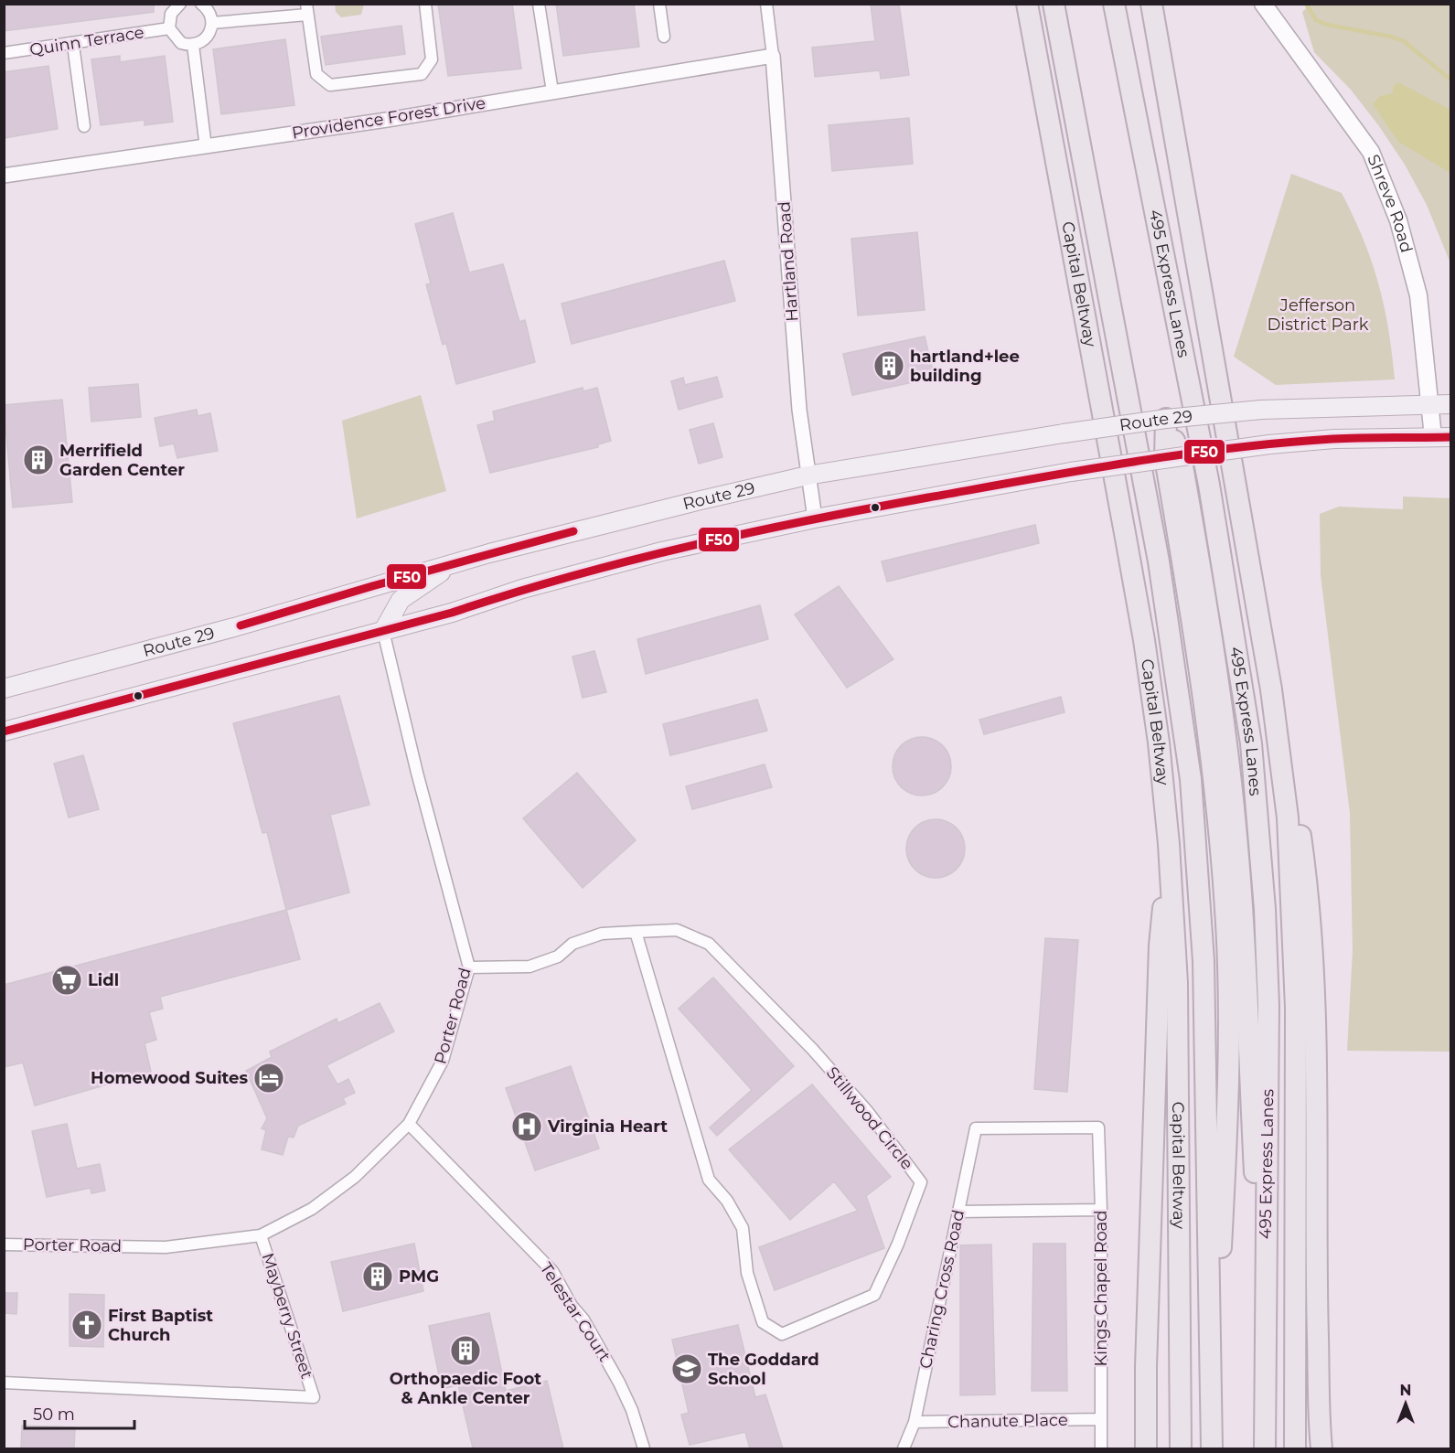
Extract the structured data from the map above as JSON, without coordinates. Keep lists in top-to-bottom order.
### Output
{
  "streets": {
    "highway": ["Capital Beltway", "495 Express Lanes"],
    "main road": ["Shreve Road", "Route 29"],
    "street": [
      "Quinn Terrace",
      "Providence Forest Drive",
      "Hartland Road",
      "Porter Road",
      "Stillwood Circle",
      "Kings Chapel Road",
      "Charing Cross Road",
      "Telestar Court",
      "Mayberry Street",
      "Chanute Place"
    ]
  },
  "crossings": [
    ["Providence Forest Drive", "Hartland Road"],
    ["Shreve Road", "Route 29"],
    ["Hartland Road", "Route 29"],
    ["Porter Road", "Stillwood Circle"],
    ["Porter Road", "Telestar Court"],
    ["Porter Road", "Mayberry Street"],
    ["Kings Chapel Road", "Charing Cross Road"],
    ["Kings Chapel Road", "Chanute Place"],
    ["Charing Cross Road", "Chanute Place"]
  ],
  "parks": ["Jefferson District Park"],
  "places": {
    "building": [
      "hartland+lee building",
      "Merrifield Garden Center",
      "PMG",
      "Orthopaedic Foot & Ankle Center"
    ],
    "supermarket": ["Lidl"],
    "hotel": ["Homewood Suites"],
    "hospital": ["Virginia Heart"],
    "church": ["First Baptist Church"],
    "school or university": ["The Goddard School"]
  },
  "lines": ["transit line F50"],
  "scale_bar": "50 m",
  "north": "top"
}
